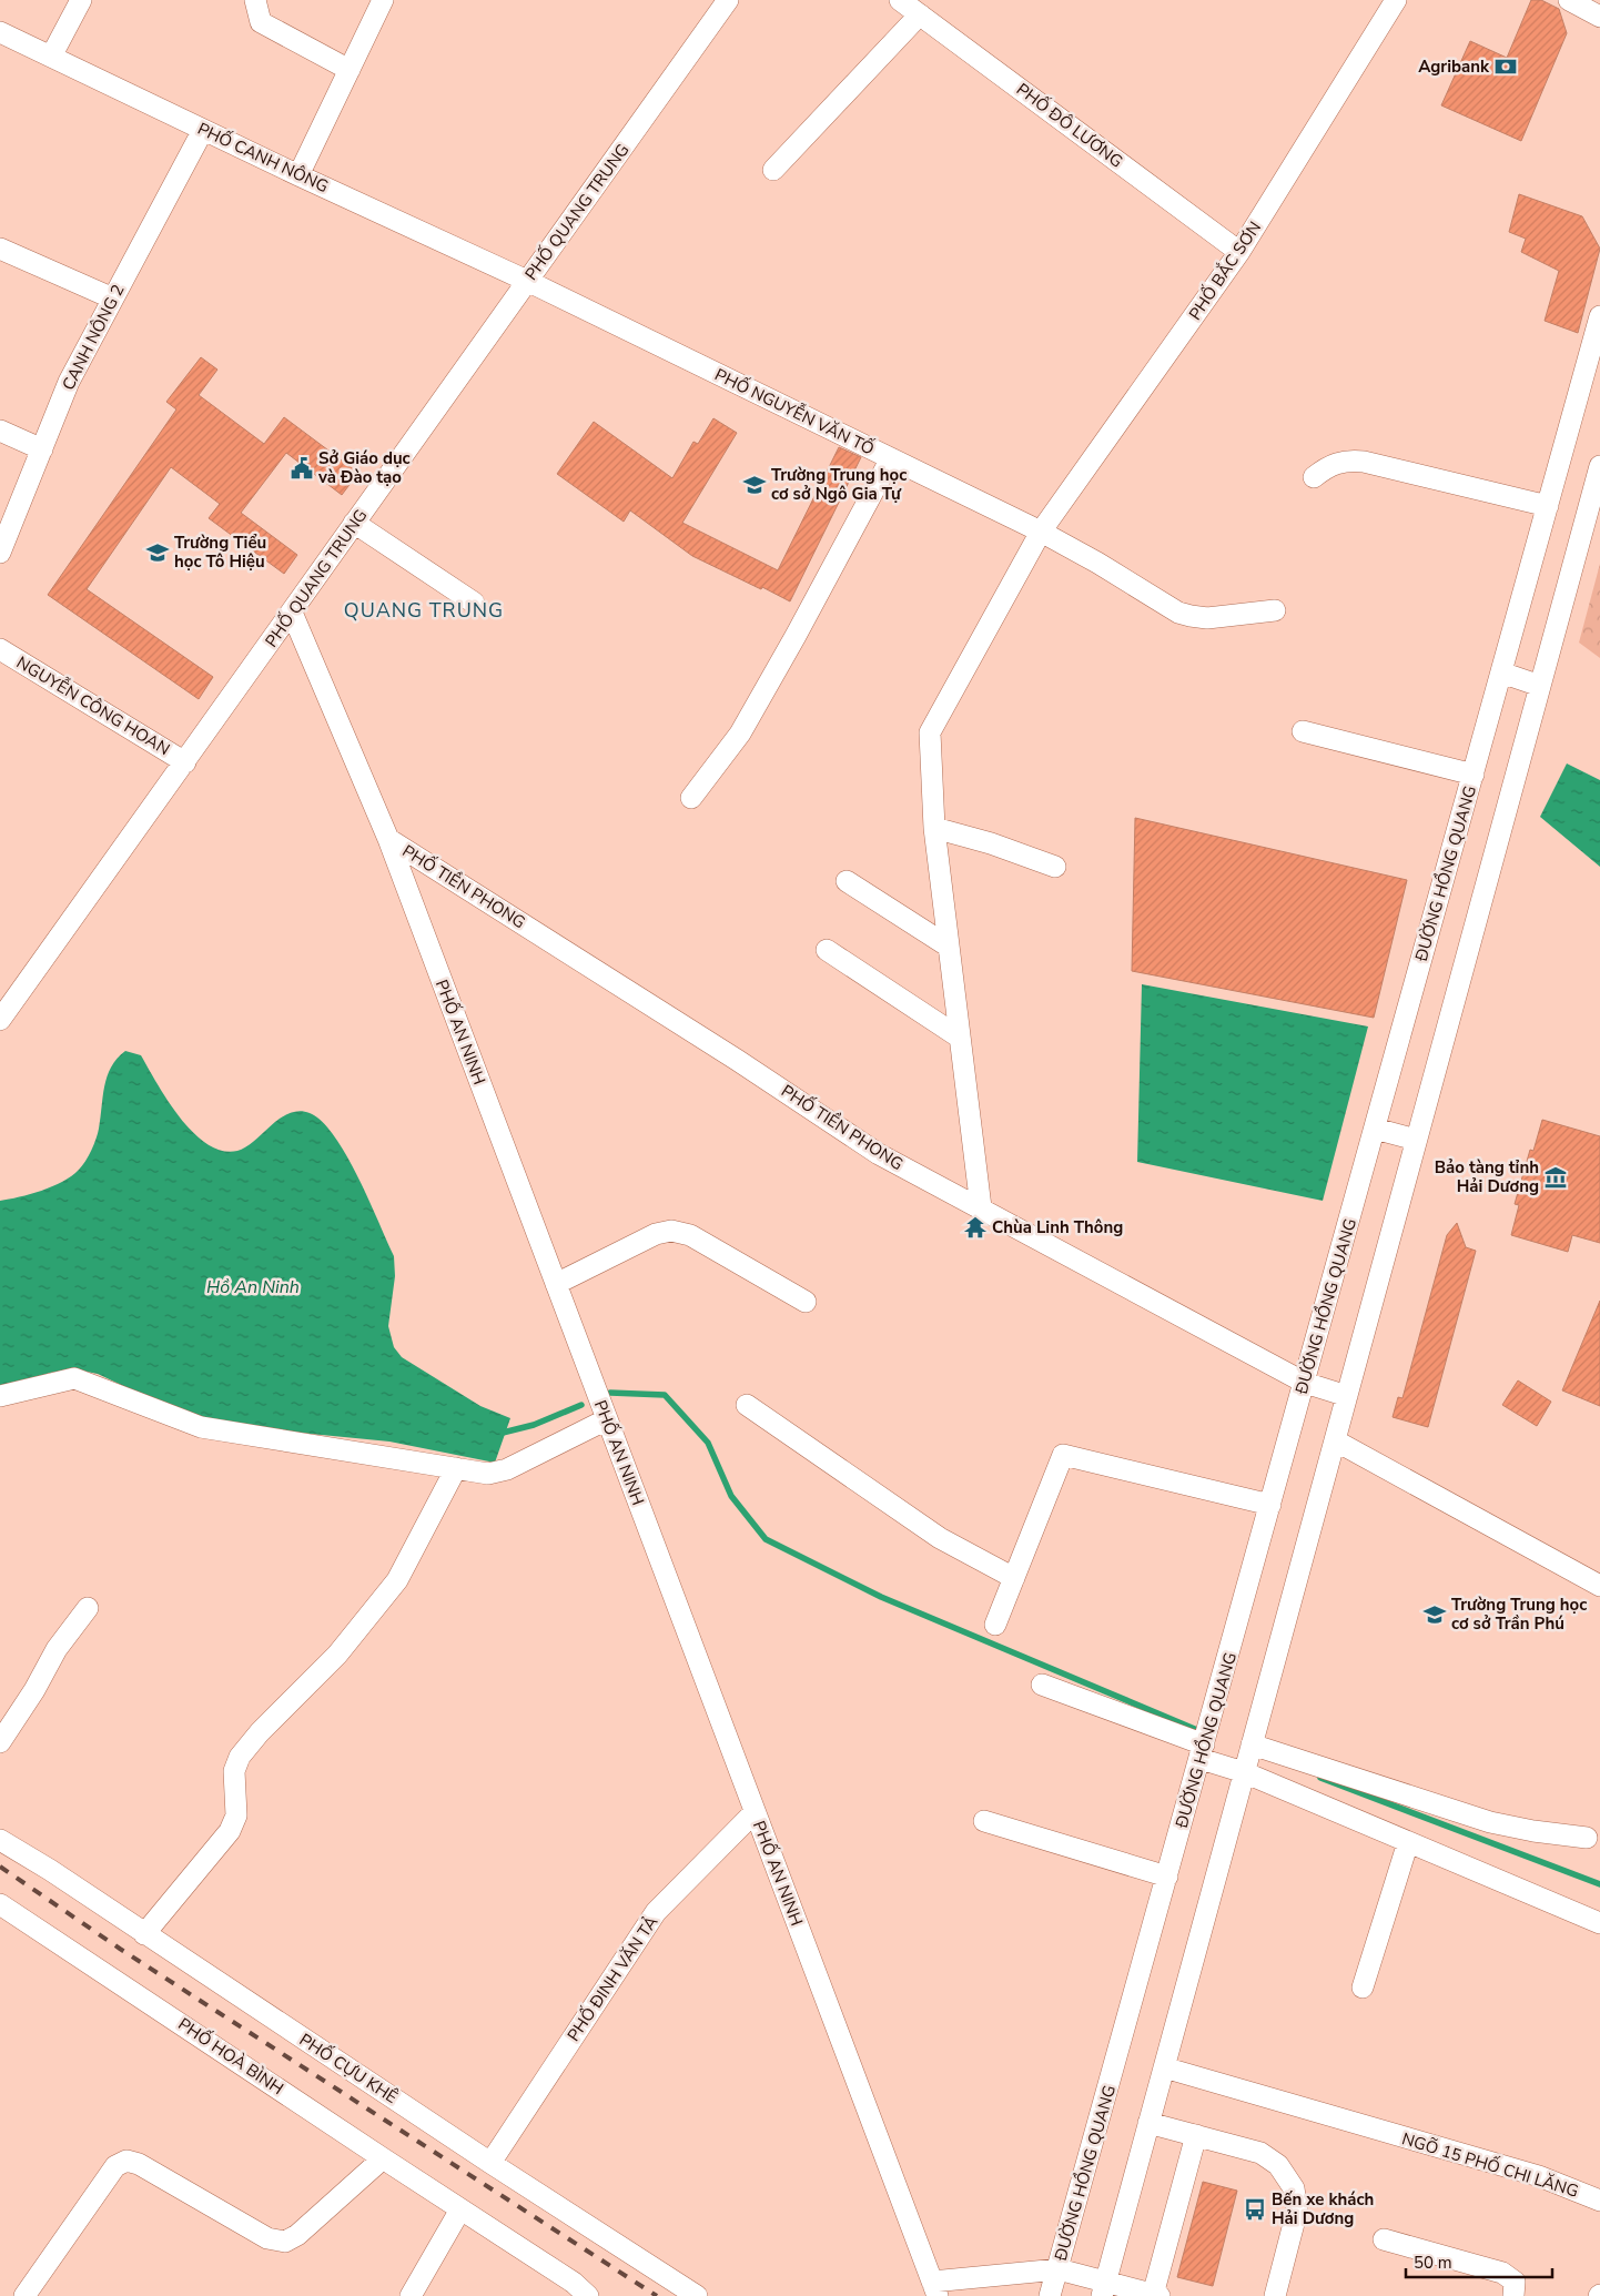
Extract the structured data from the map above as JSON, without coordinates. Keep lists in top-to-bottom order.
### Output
{
  "streets": {
    "street": [
      "PHỐ ĐÔ LƯƠNG",
      "PHỐ CANH NÔNG",
      "PHỐ QUANG TRUNG",
      "PHỐ BẮC SƠN",
      "CANH NÔNG 2",
      "PHỐ NGUYỄN VĂN TỐ",
      "NGUYỄN CÔNG HOAN",
      "ĐƯỜNG HỒNG QUANG",
      "PHỐ TIỀN PHONG",
      "PHỐ AN NINH",
      "PHỐ ĐINH VĂN TẢ",
      "PHỐ HOÀ BÌNH",
      "PHỐ CỰU KHÊ",
      "NGÕ 15 PHỐ CHI LĂNG"
    ]
  },
  "crossings": [
    ["PHỐ ĐÔ LƯƠNG", "PHỐ BẮC SƠN"],
    ["PHỐ CANH NÔNG", "PHỐ QUANG TRUNG"],
    ["PHỐ CANH NÔNG", "CANH NÔNG 2"],
    ["PHỐ CANH NÔNG", "PHỐ NGUYỄN VĂN TỐ"],
    ["PHỐ QUANG TRUNG", "PHỐ NGUYỄN VĂN TỐ"],
    ["PHỐ QUANG TRUNG", "NGUYỄN CÔNG HOAN"],
    ["PHỐ QUANG TRUNG", "PHỐ AN NINH"],
    ["PHỐ BẮC SƠN", "PHỐ NGUYỄN VĂN TỐ"],
    ["PHỐ BẮC SƠN", "PHỐ TIỀN PHONG"],
    ["ĐƯỜNG HỒNG QUANG", "PHỐ TIỀN PHONG"],
    ["PHỐ TIỀN PHONG", "PHỐ AN NINH"],
    ["PHỐ AN NINH", "PHỐ ĐINH VĂN TẢ"],
    ["PHỐ ĐINH VĂN TẢ", "PHỐ CỰU KHÊ"]
  ],
  "districts": ["QUANG TRUNG"],
  "water": ["Hồ An Ninh"],
  "places": {
    "bank": ["Agribank"],
    "public building": ["Sở Giáo dục và Đào tạo"],
    "school or university": ["Trường Trung học cơ sở Ngô Gia Tự", "Trường Tiểu học Tô Hiệu", "Trường Trung học cơ sở Trần Phú"],
    "museum": ["Bảo tàng tỉnh Hải Dương"],
    "temple": ["Chùa Linh Thông"],
    "bus stop": ["Bến xe khách Hải Dương"]
  },
  "scale_bar": "50 m"
}
